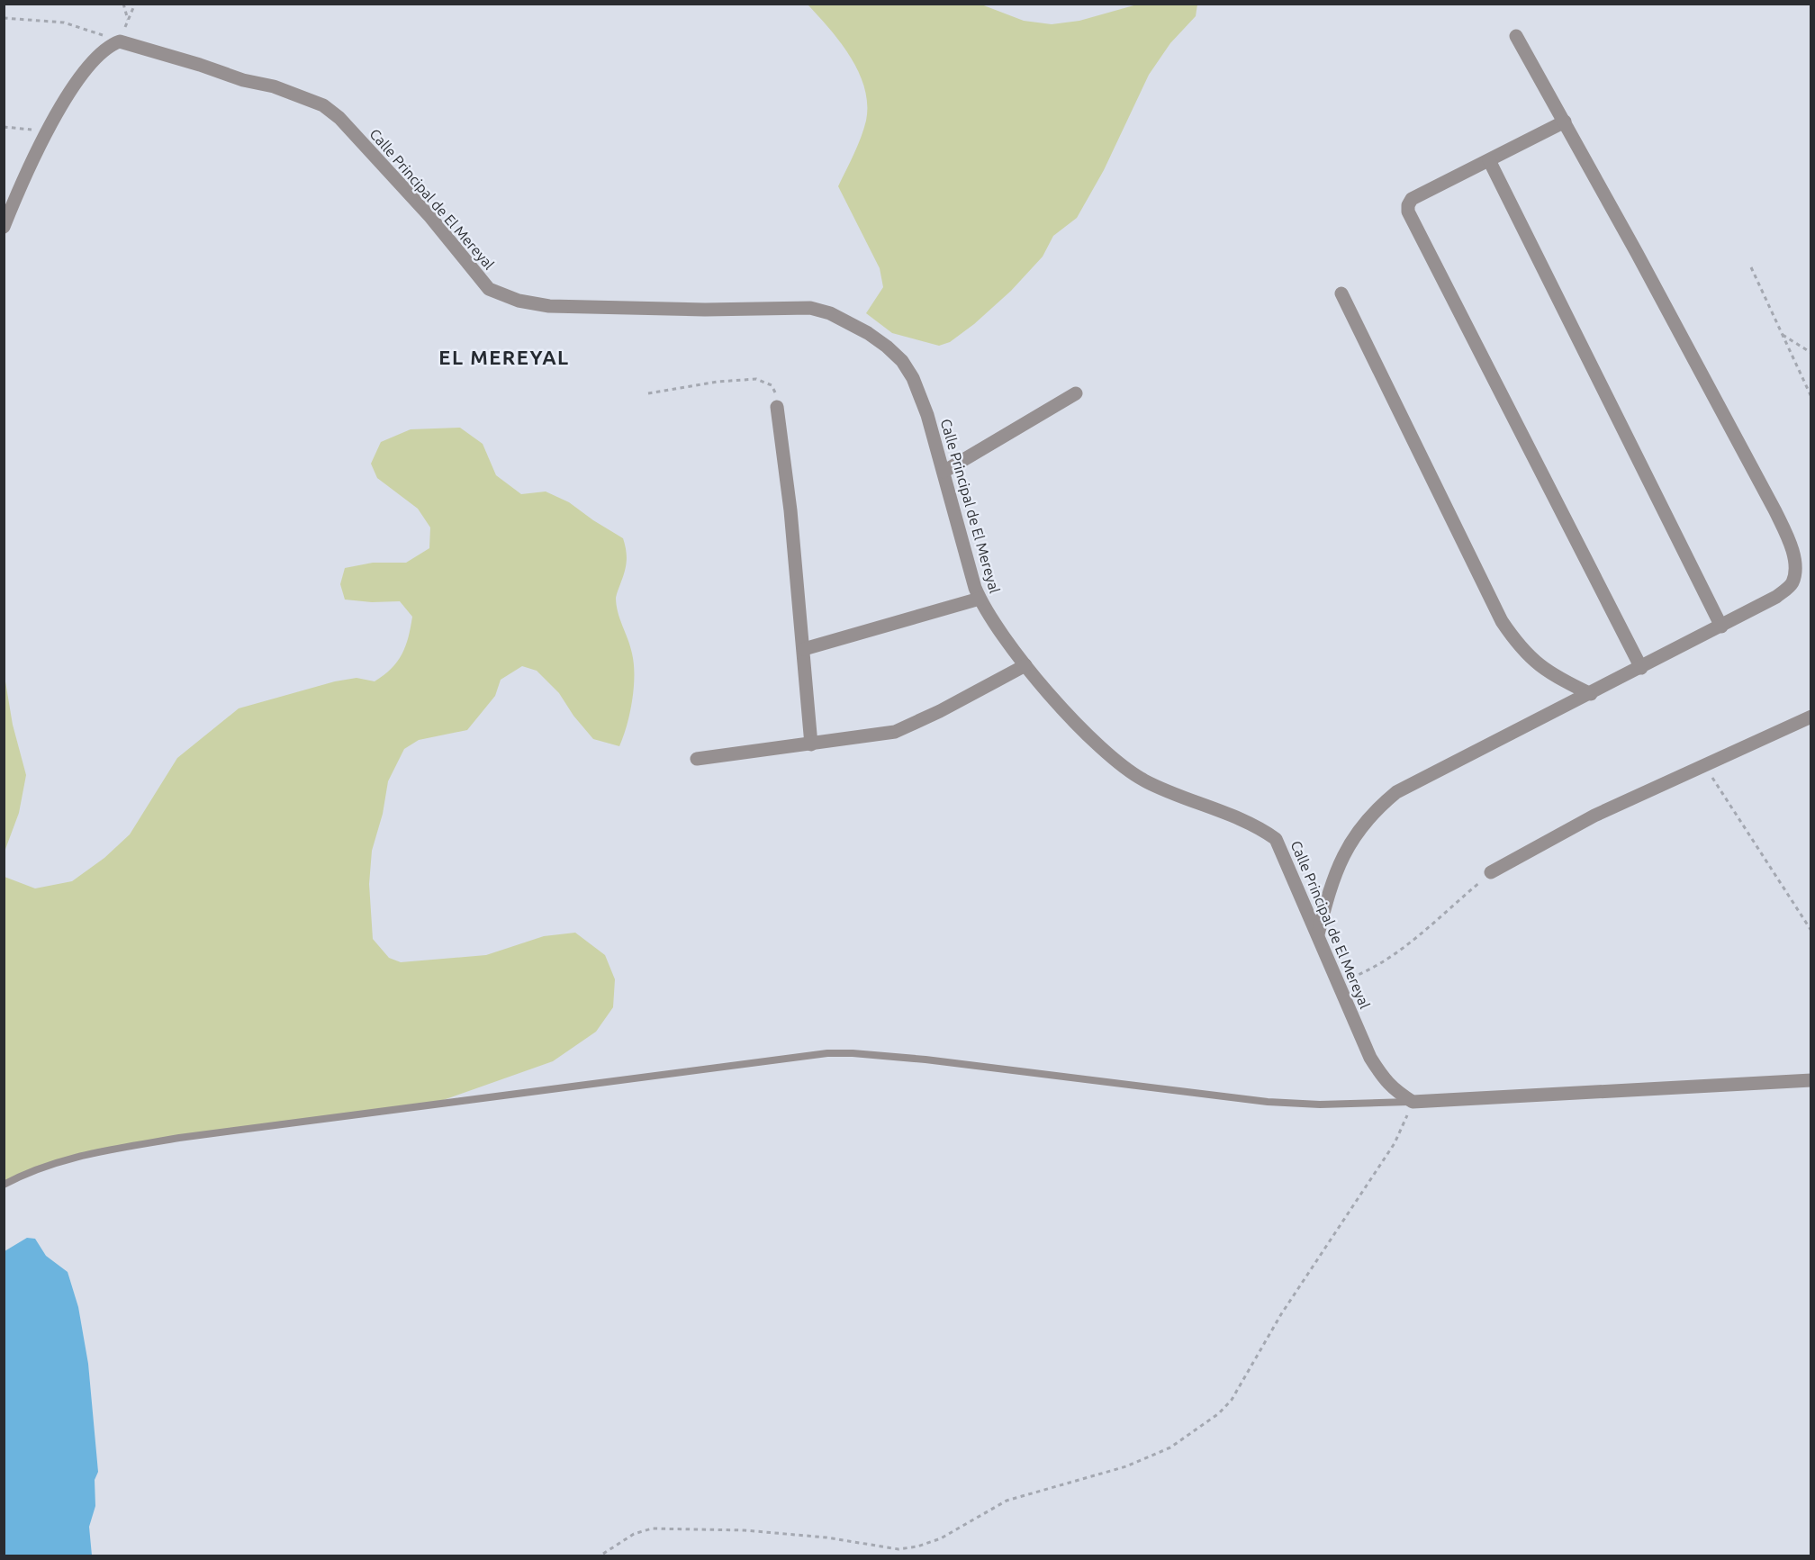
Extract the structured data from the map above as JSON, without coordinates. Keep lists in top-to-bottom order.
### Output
{
  "streets": {
    "street": ["Calle Principal de El Mereyal"]
  },
  "districts": ["EL MEREYAL"]
}
